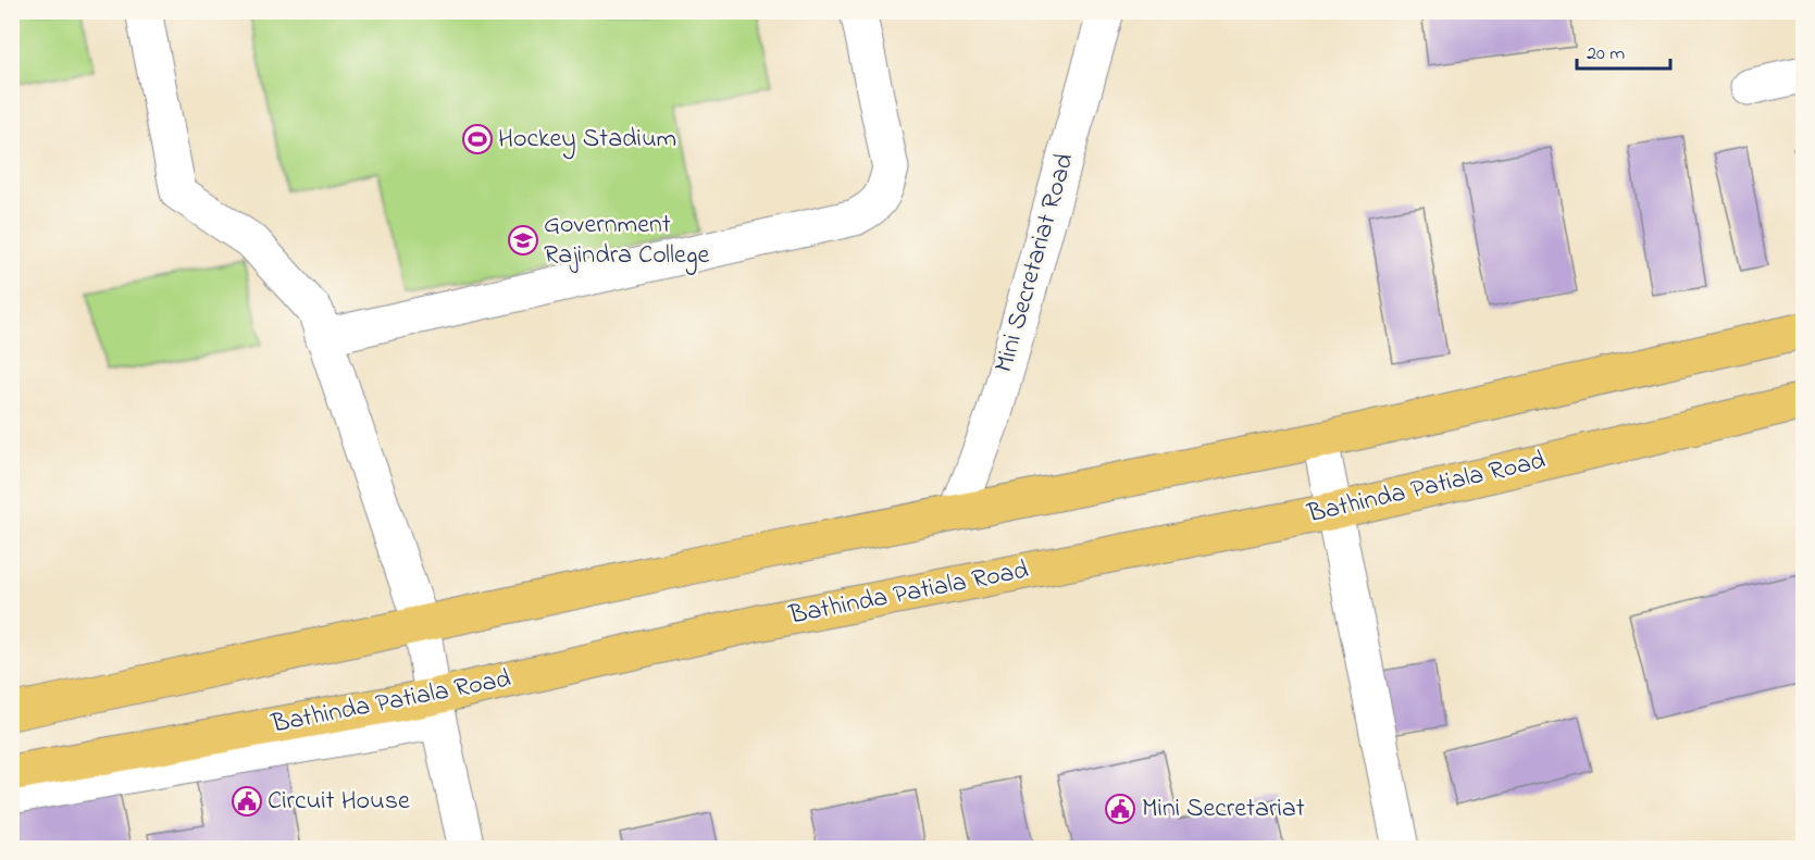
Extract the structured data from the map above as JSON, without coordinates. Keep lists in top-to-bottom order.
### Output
{
  "streets": {
    "highway": ["Bathinda Patiala Road"],
    "street": ["Mini Secretariat Road"]
  },
  "places": {
    "sports": ["Hockey Stadium"],
    "school or university": ["Government Rajindra College"],
    "public building": ["Circuit House", "Mini Secretariat"]
  },
  "scale_bar": "20 m"
}
